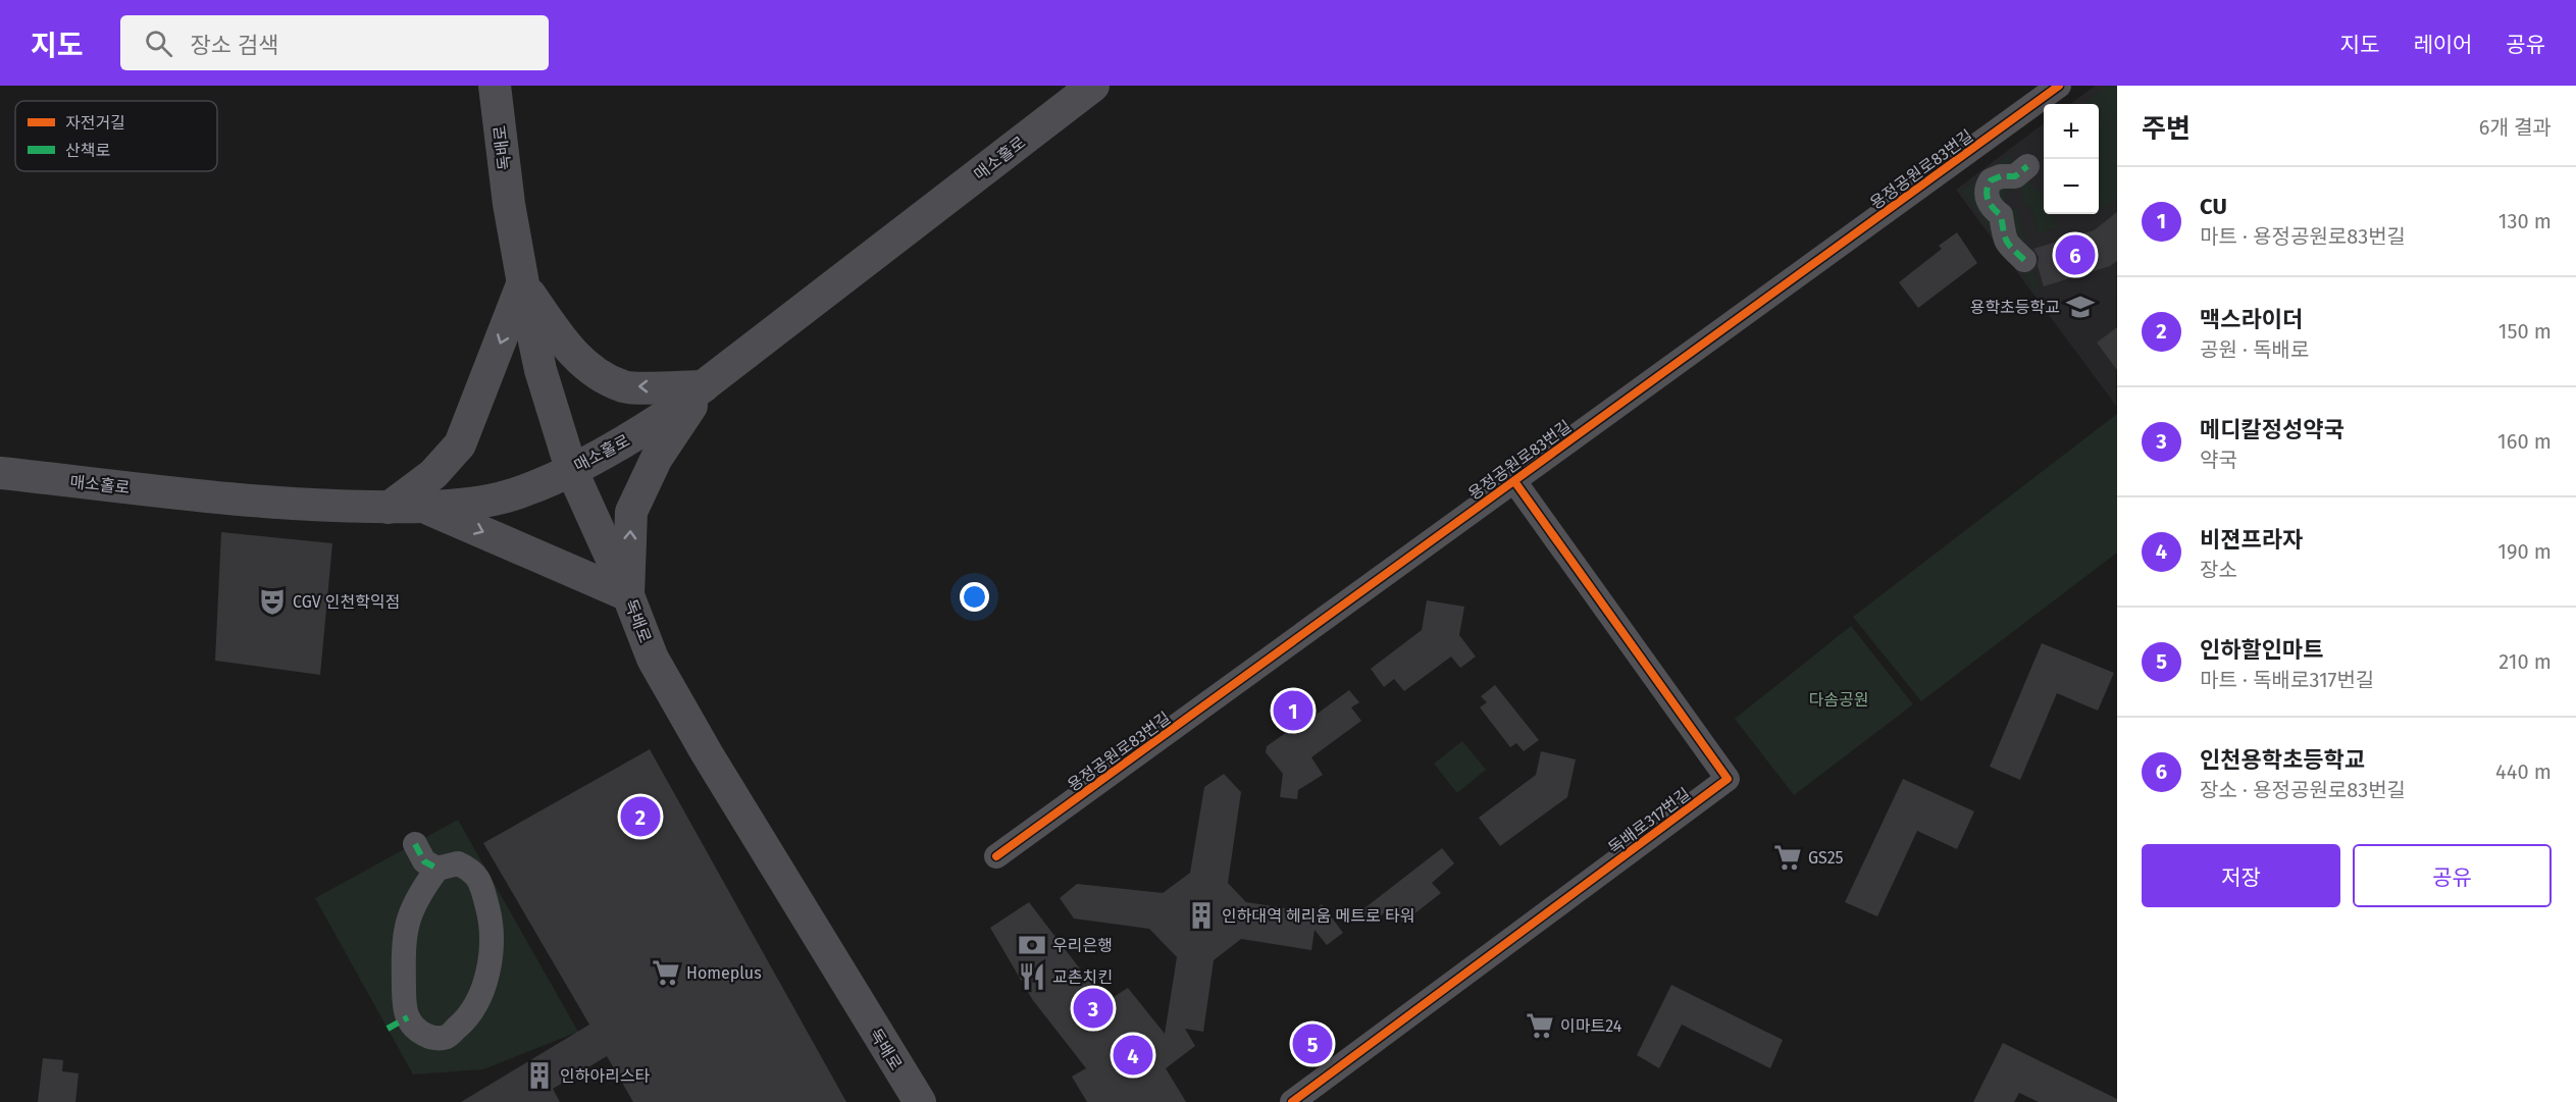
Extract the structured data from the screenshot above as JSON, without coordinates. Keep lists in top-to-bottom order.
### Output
{
  "streets": {
    "main road": ["독배로", "매소홀로"],
    "street": ["용정공원로83번길", "독배로317번길"]
  },
  "crossings": [
    ["독배로", "매소홀로"],
    ["용정공원로83번길", "독배로317번길"]
  ],
  "parks": ["다솜공원"],
  "places": {
    "school or university": ["용학초등학교"],
    "theatre": ["CGV 인천학익점"],
    "supermarket": ["GS25", "Homeplus", "이마트24"],
    "building": ["인하대역 헤리움 메트로 타워", "인하아리스타"],
    "bank": ["우리은행"],
    "restaurant": ["교촌치킨"]
  },
  "legend": ["자전거길", "산책로"],
  "page": {
    "header": "지도",
    "search": "장소 검색",
    "nav": ["지도", "레이어", "공유"],
    "heading": ["주변", "6개 결과"],
    "map_buttons": ["+", "−"],
    "list": [
      {
        "mark": "1",
        "name": "CU",
        "note": "마트 · 용정공원로83번길",
        "value": "130 m"
      },
      {
        "mark": "2",
        "name": "맥스라이더",
        "note": "공원 · 독배로",
        "value": "150 m"
      },
      {
        "mark": "3",
        "name": "메디칼정성약국",
        "note": "약국",
        "value": "160 m"
      },
      {
        "mark": "4",
        "name": "비젼프라자",
        "note": "장소",
        "value": "190 m"
      },
      {
        "mark": "5",
        "name": "인하할인마트",
        "note": "마트 · 독배로317번길",
        "value": "210 m"
      },
      {
        "mark": "6",
        "name": "인천용학초등학교",
        "note": "장소 · 용정공원로83번길",
        "value": "440 m"
      }
    ],
    "pins": [
      "6",
      "1",
      "2",
      "3",
      "5",
      "4"
    ],
    "buttons": ["저장", "공유"]
  }
}
